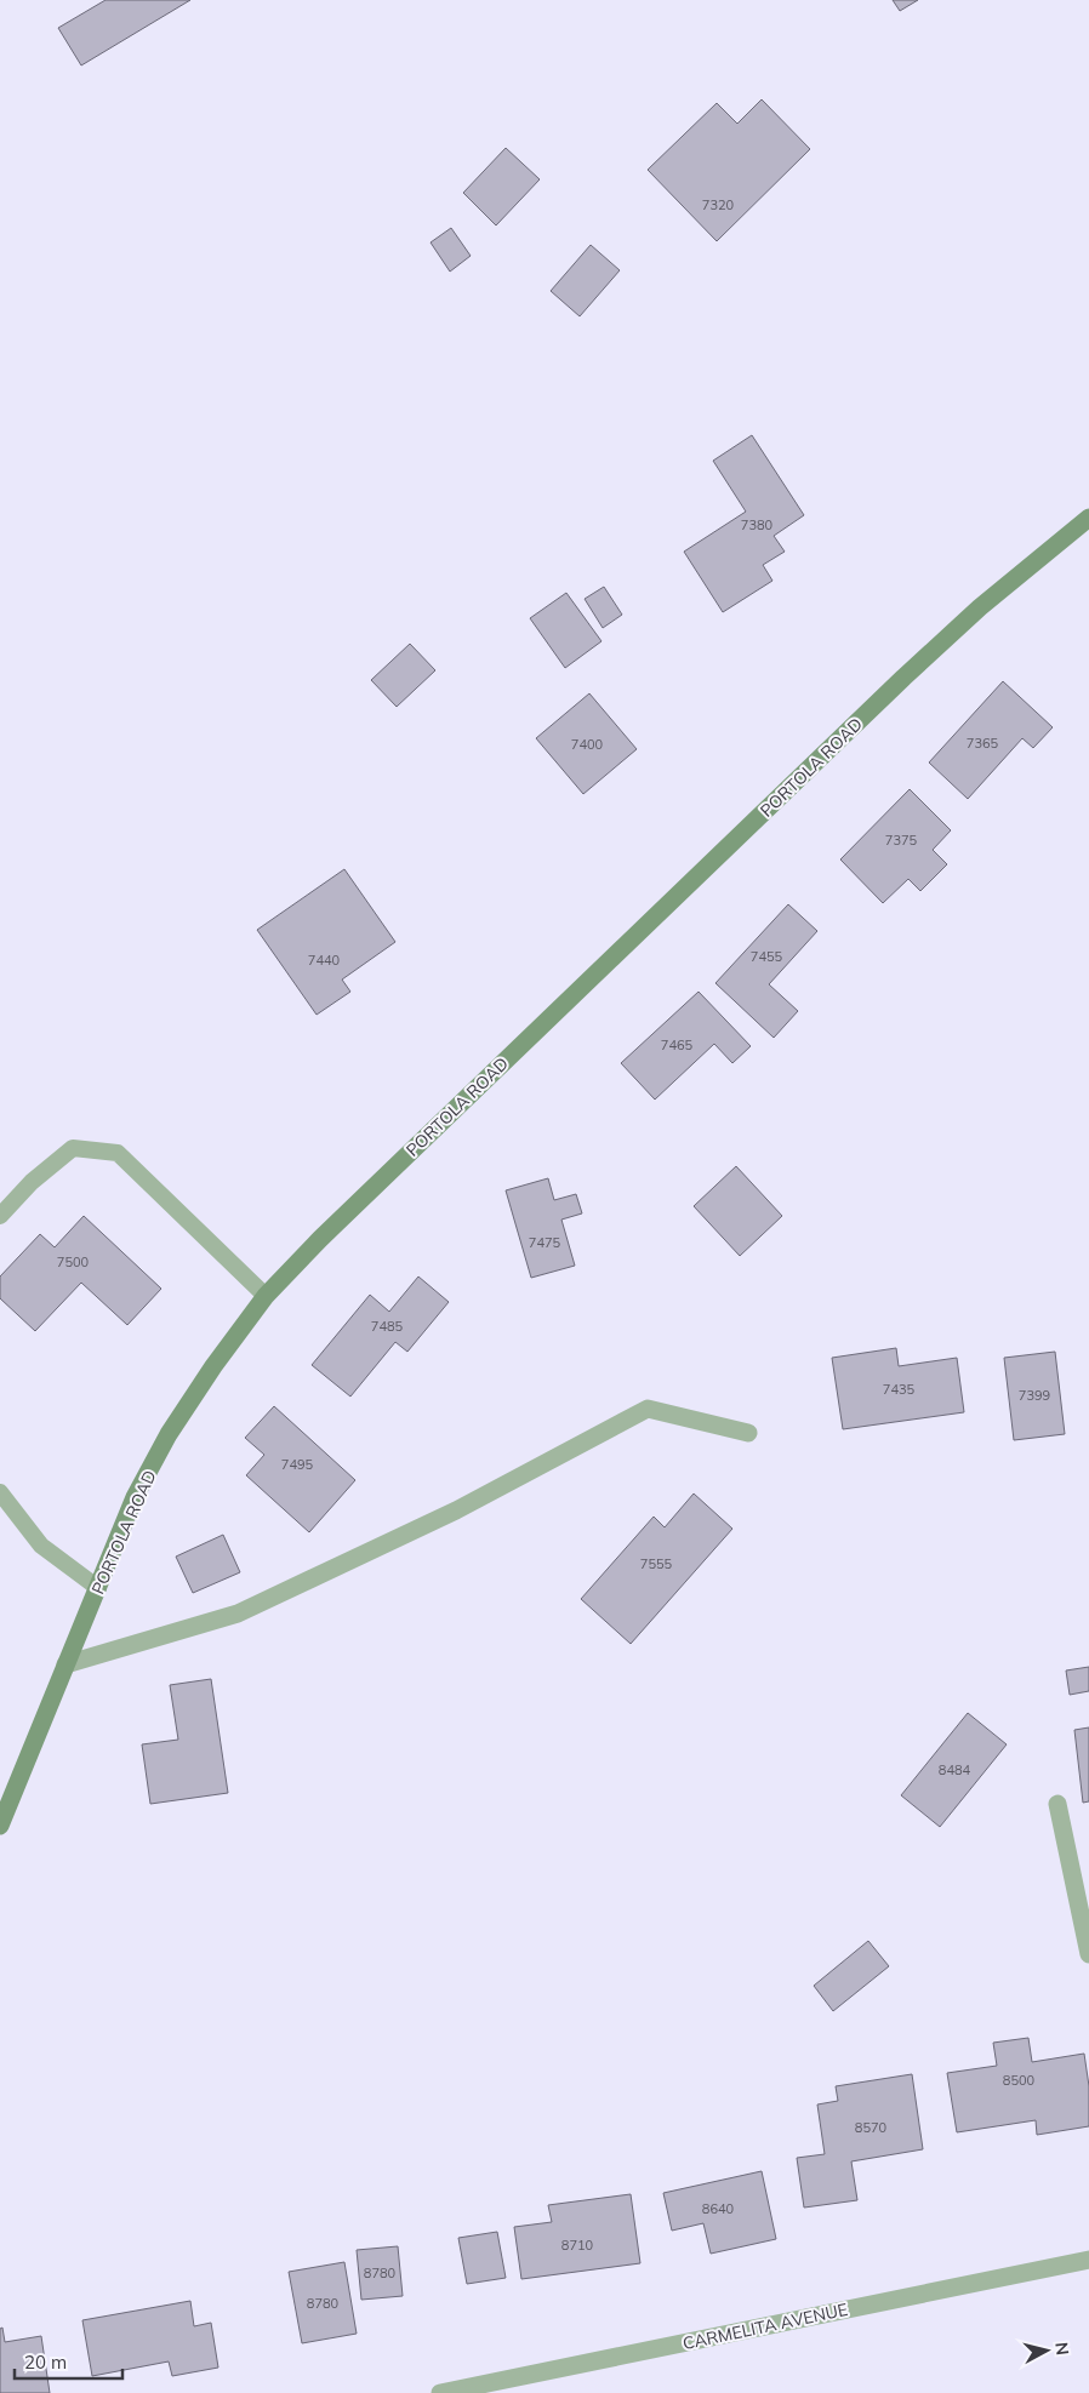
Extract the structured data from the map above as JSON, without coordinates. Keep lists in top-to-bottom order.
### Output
{
  "streets": {
    "street": ["PORTOLA ROAD", "CARMELITA AVENUE"]
  },
  "house_numbers": [
    "7320",
    "7380",
    "7365",
    "7400",
    "7375",
    "7455",
    "7440",
    "7465",
    "7475",
    "7500",
    "7485",
    "7435",
    "7399",
    "7495",
    "7555",
    "8484",
    "8500",
    "8570",
    "8640",
    "8710",
    "8780",
    "8780"
  ],
  "scale_bar": "20 m",
  "north": "right"
}
